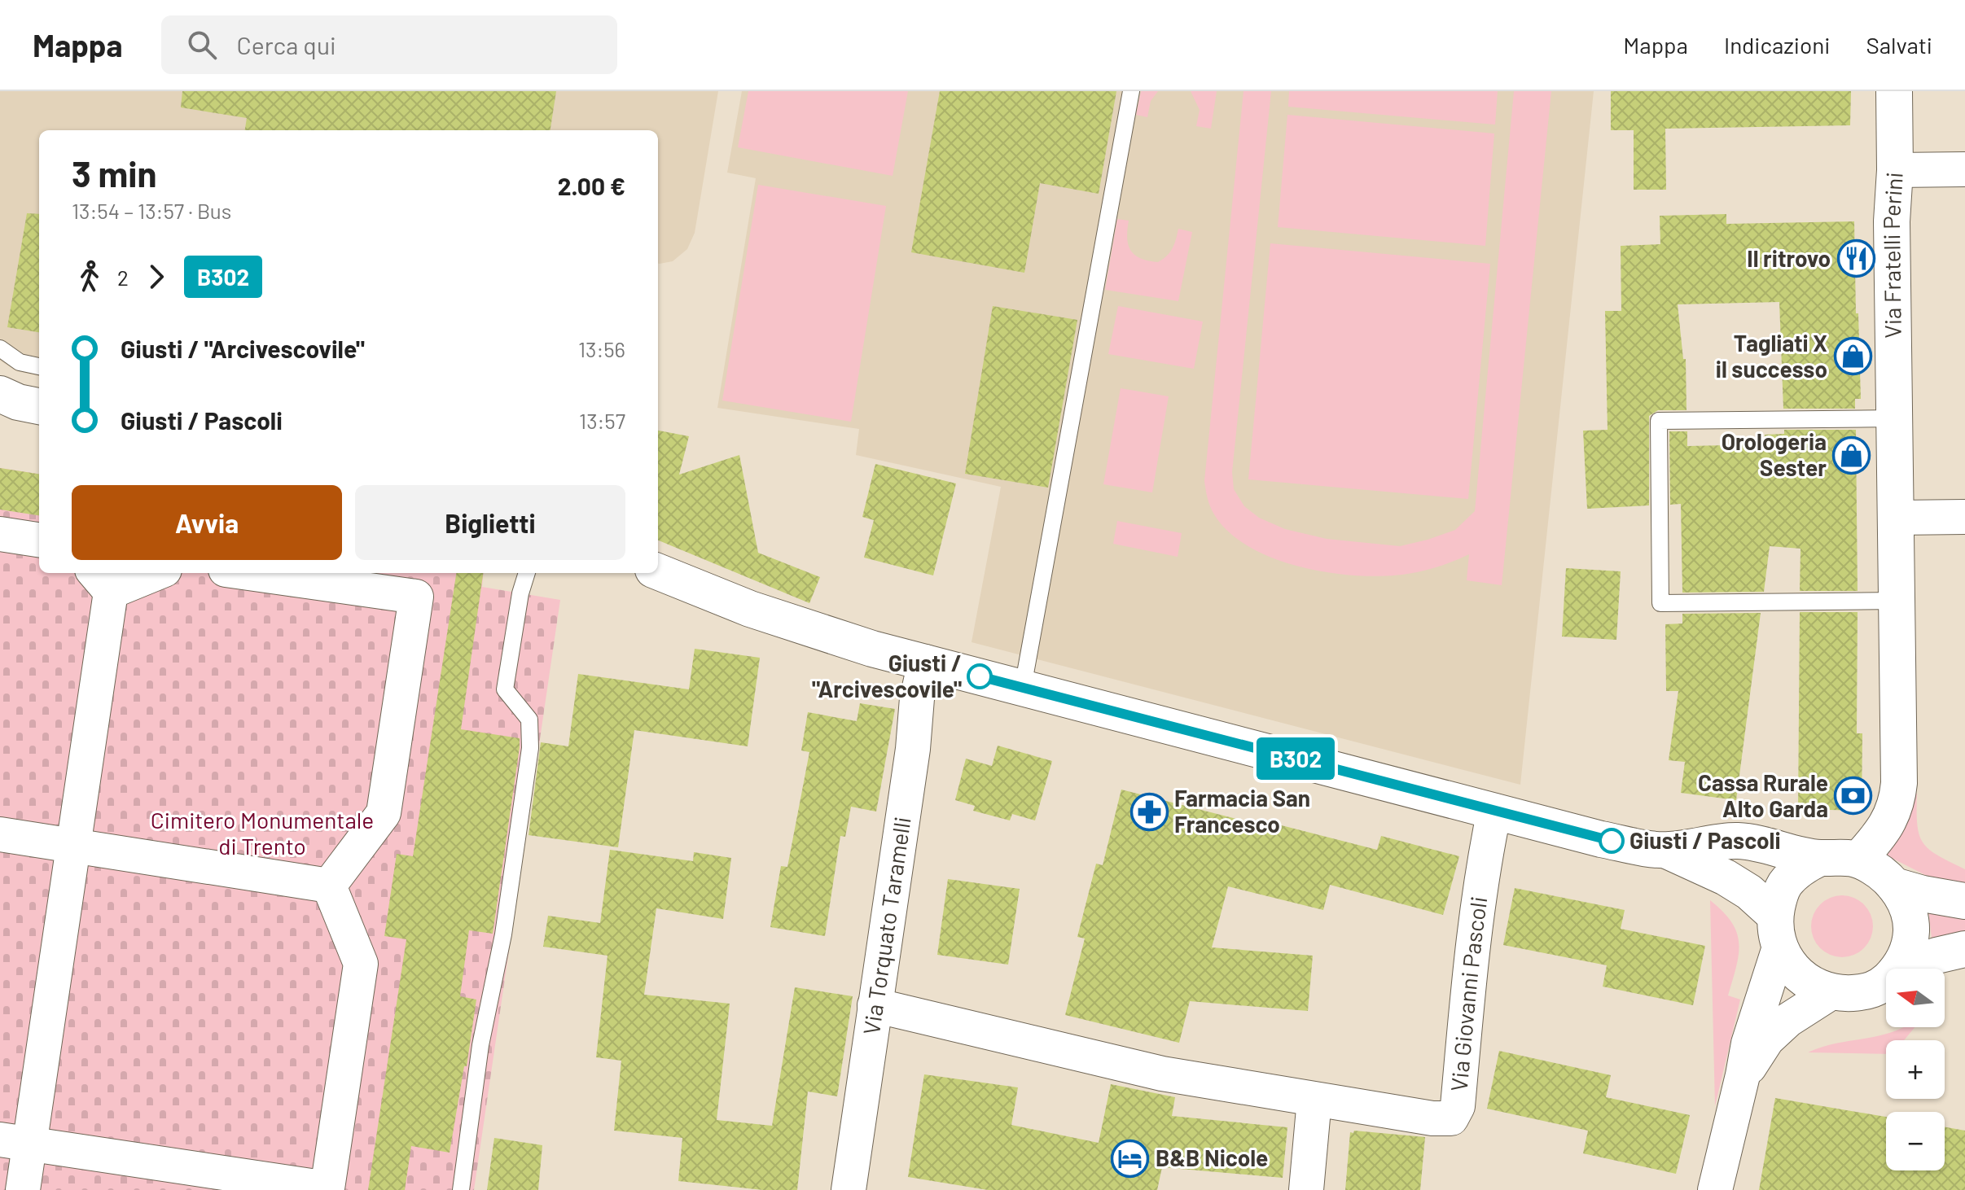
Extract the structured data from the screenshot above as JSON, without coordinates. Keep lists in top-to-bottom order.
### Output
{
  "streets": {
    "street": ["Via Fratelli Perini", "Via Torquato Taramelli", "Via Giovanni Pascoli"]
  },
  "crossings": [
    ["Via Torquato Taramelli", "Via Giovanni Pascoli"]
  ],
  "parks": ["Cimitero Monumentale di Trento"],
  "places": {
    "restaurant": ["Il ritrovo"],
    "shop": ["Tagliati X il successo", "Orologeria Sester"],
    "other": ["Giusti / \"Arcivescovile\"", "Giusti / Pascoli"],
    "bank": ["Cassa Rurale Alto Garda"],
    "pharmacy": ["Farmacia San Francesco"],
    "hotel": ["B&B Nicole"]
  },
  "lines": ["bus line B302"],
  "north": "left",
  "page": {
    "header": "Mappa",
    "search": "Cerca qui",
    "nav": ["Mappa", "Indicazioni", "Salvati"],
    "on_map": "B302",
    "heading": ["3 min", "13:54 – 13:57 · Bus", "2.00 €"],
    "legs": ["2", "B302"],
    "list": [
      {
        "name": "Giusti / \"Arcivescovile\"",
        "value": "13:56"
      },
      {
        "name": "Giusti / Pascoli",
        "value": "13:57"
      }
    ],
    "buttons": ["Avvia", "Biglietti"],
    "map_buttons": ["+", "−"]
  }
}
